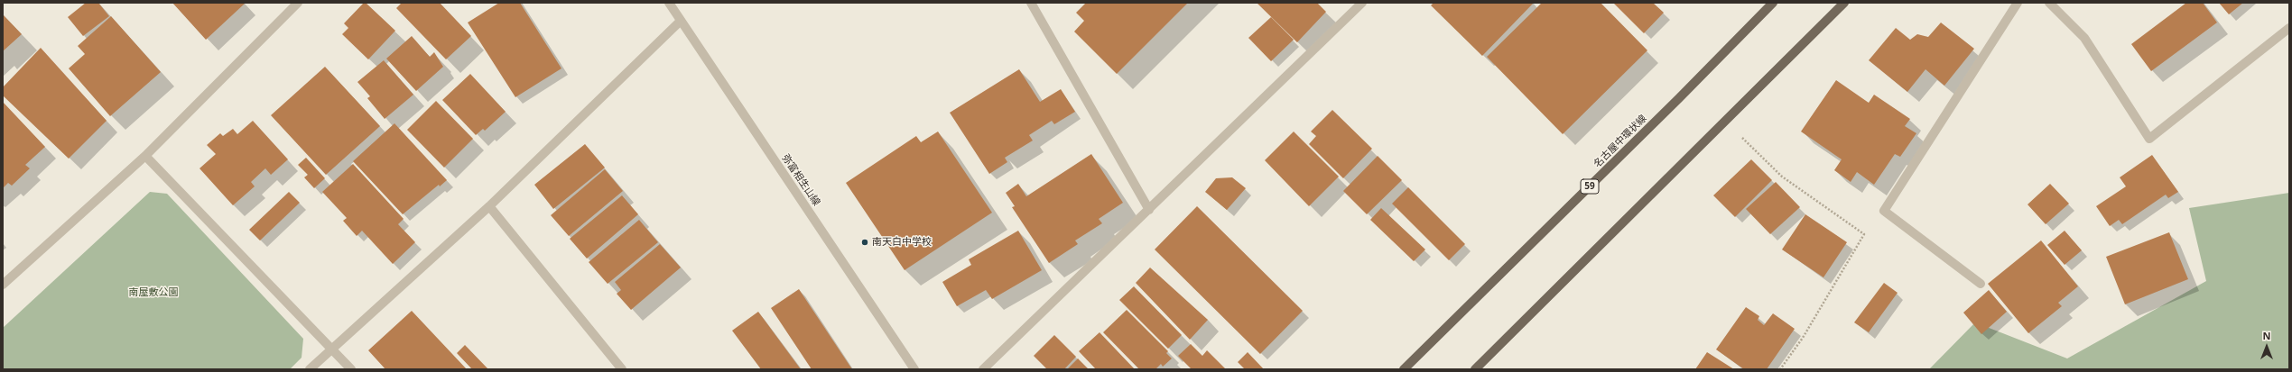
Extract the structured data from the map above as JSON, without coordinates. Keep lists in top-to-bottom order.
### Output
{
  "streets": {
    "main road": ["名古屋中環状線", "59"],
    "street": ["弥富相生山線"]
  },
  "parks": ["南屋敷公園"],
  "places": ["南天白中学校"],
  "north": "top"
}
